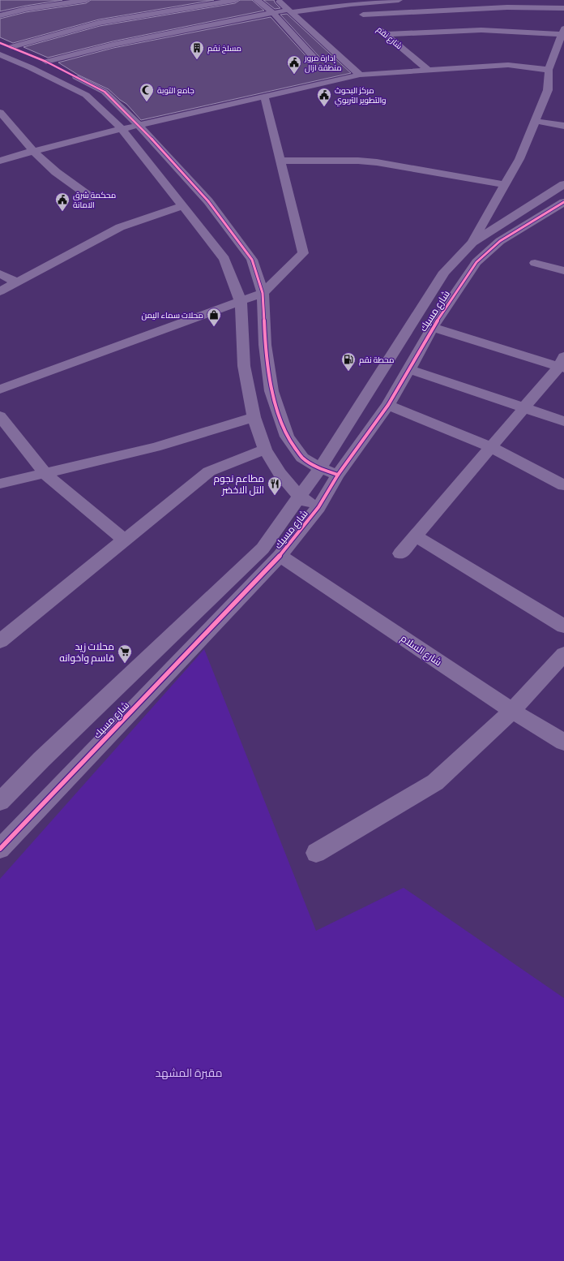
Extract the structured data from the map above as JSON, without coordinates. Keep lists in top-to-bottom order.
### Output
{
  "streets": {
    "street": ["شارع نقم", "شارع مسيك", "شارع السلام"]
  },
  "crossings": [
    ["شارع مسيك", "شارع السلام"]
  ],
  "parks": ["مقبرة المشهد"],
  "places": {
    "building": ["مسلخ نقم"],
    "public building": ["إدارة مرور منطقة ازال", "مركز البحوث والتطوير التربوي", "محكمة شرق الامانة"],
    "mosque": ["جامع التوبة"],
    "shop": ["محلات سماء اليمن"],
    "fuel station": ["محطة نقم"],
    "restaurant": ["مطاعم نجوم التل الاخضر"],
    "supermarket": ["محلات زيد قاسم واخوانه"]
  }
}
